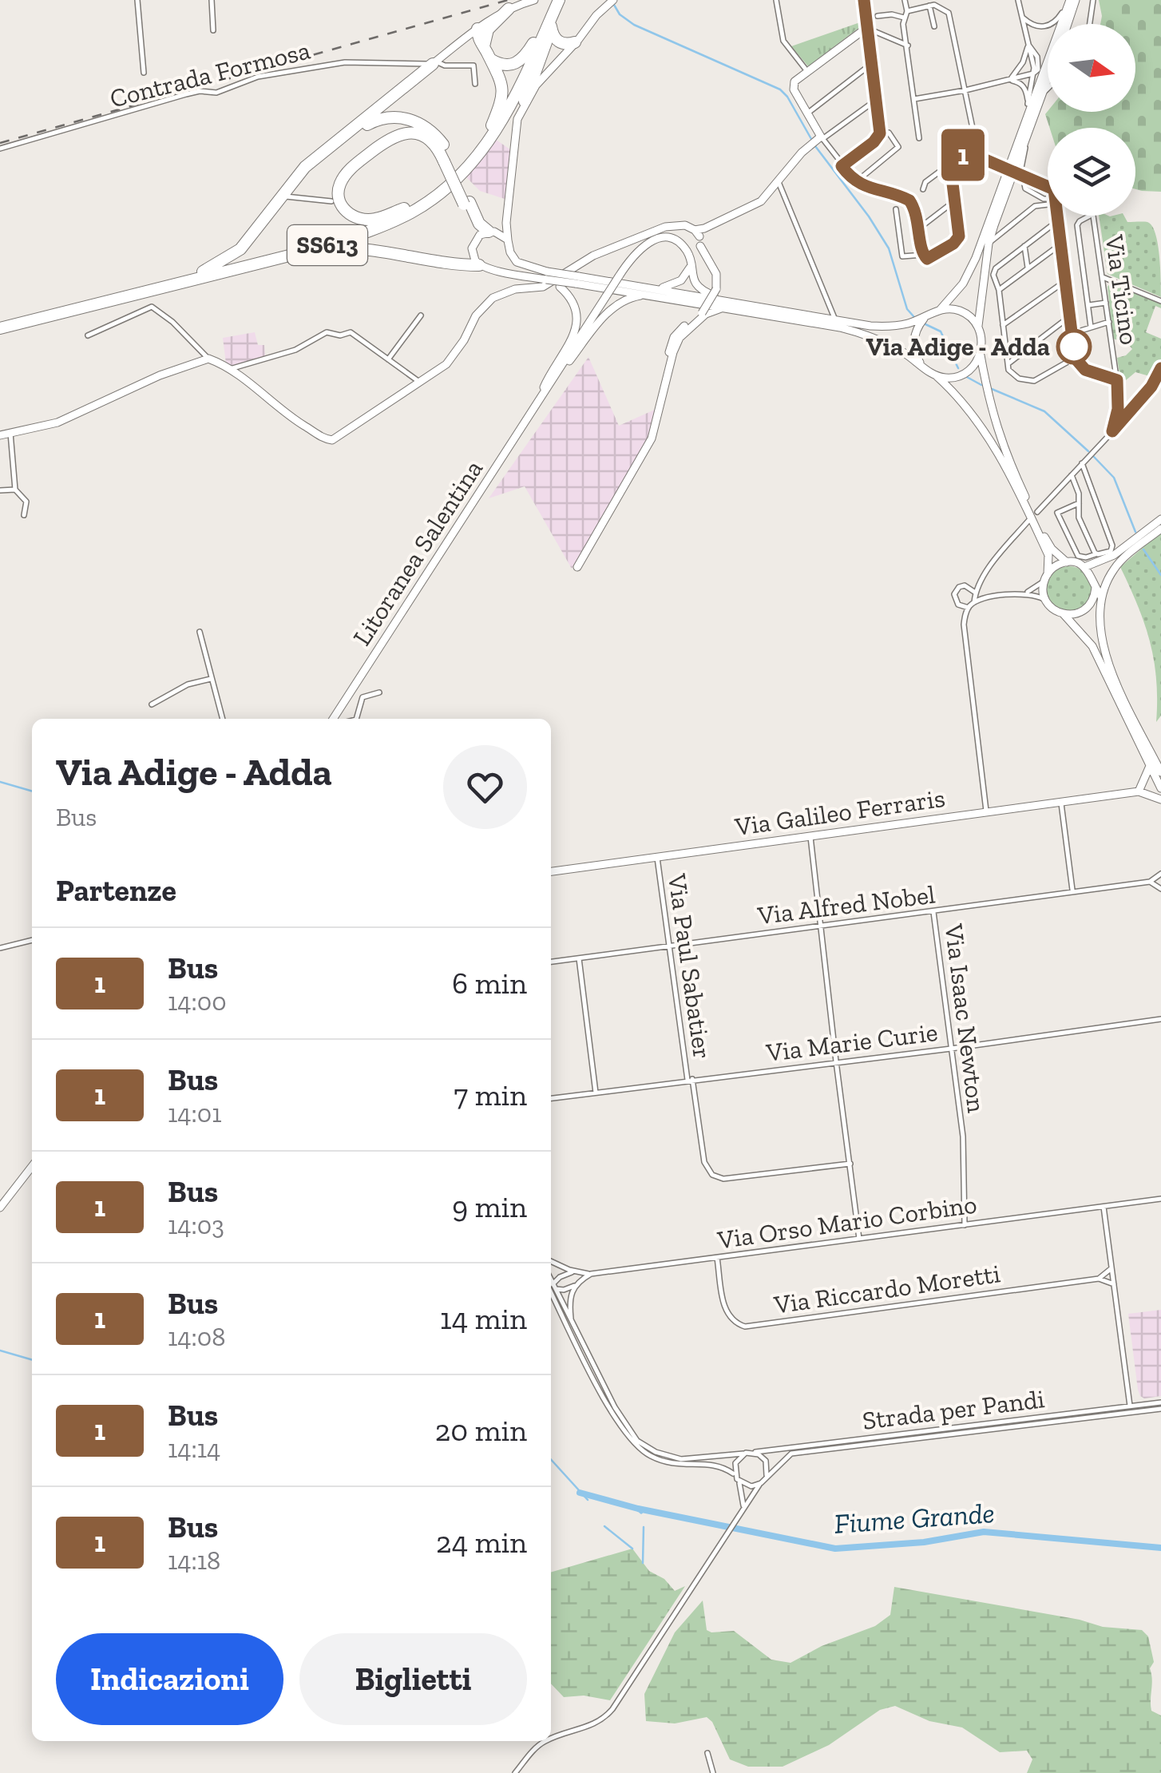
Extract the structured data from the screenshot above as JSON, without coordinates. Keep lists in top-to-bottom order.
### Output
{
  "streets": {
    "highway": ["SS613"],
    "street": [
      "Contrada Formosa",
      "Via Ticino",
      "Litoranea Salentina",
      "Via Galileo Ferraris",
      "Via Alfred Nobel",
      "Via Paul Sabatier",
      "Via Isaac Newton",
      "Via Marie Curie",
      "Via Orso Mario Corbino",
      "Via Riccardo Moretti",
      "Strada per Pandi"
    ]
  },
  "crossings": [
    ["Via Galileo Ferraris", "Via Paul Sabatier"],
    ["Via Alfred Nobel", "Via Paul Sabatier"],
    ["Via Alfred Nobel", "Via Isaac Newton"],
    ["Via Paul Sabatier", "Via Marie Curie"],
    ["Via Isaac Newton", "Via Marie Curie"],
    ["Via Isaac Newton", "Via Orso Mario Corbino"],
    ["Via Orso Mario Corbino", "Via Riccardo Moretti"]
  ],
  "water": ["Fiume Grande"],
  "places": ["Via Adige - Adda"],
  "lines": ["bus line 1"],
  "north": "right",
  "page": {
    "on_map": "1",
    "heading": [
      ["Via Adige - Adda", "Bus"],
      "Partenze"
    ],
    "list": [
      {
        "mark": "1",
        "name": "Bus",
        "note": "14:00",
        "value": "6 min"
      },
      {
        "mark": "1",
        "name": "Bus",
        "note": "14:01",
        "value": "7 min"
      },
      {
        "mark": "1",
        "name": "Bus",
        "note": "14:03",
        "value": "9 min"
      },
      {
        "mark": "1",
        "name": "Bus",
        "note": "14:08",
        "value": "14 min"
      },
      {
        "mark": "1",
        "name": "Bus",
        "note": "14:14",
        "value": "20 min"
      },
      {
        "mark": "1",
        "name": "Bus",
        "note": "14:18",
        "value": "24 min"
      }
    ],
    "buttons": ["Indicazioni", "Biglietti"]
  }
}
